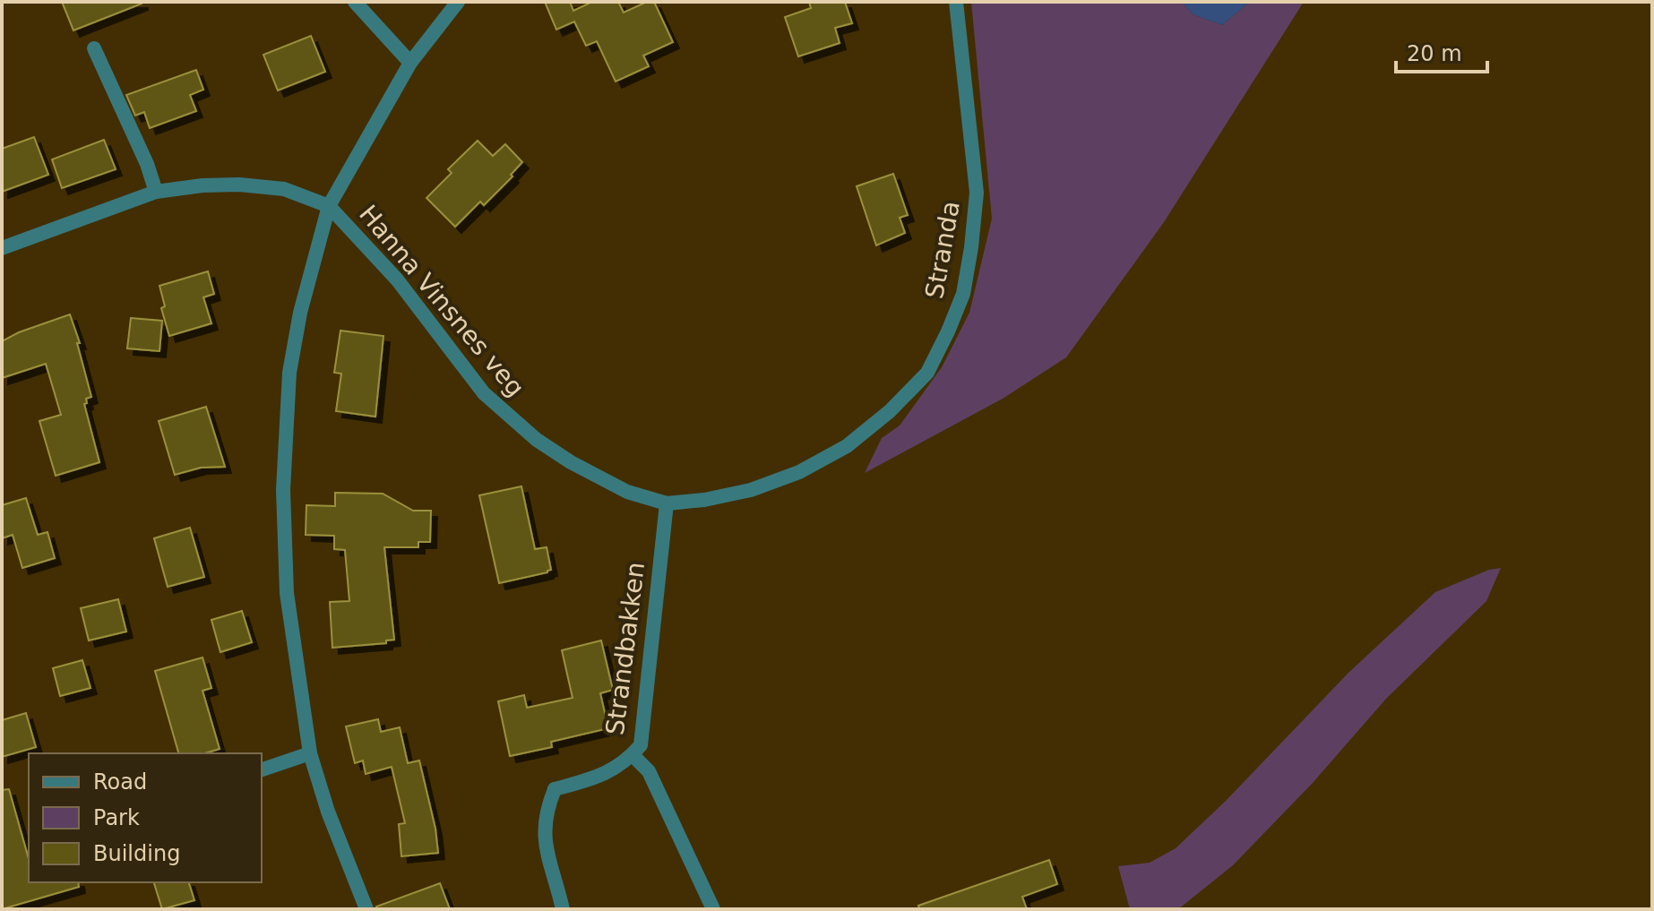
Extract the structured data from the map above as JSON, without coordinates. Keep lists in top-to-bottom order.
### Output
{
  "streets": {
    "street": ["Stranda", "Hanna Vinsnes veg", "Strandbakken"]
  },
  "crossings": [
    ["Stranda", "Hanna Vinsnes veg"],
    ["Stranda", "Strandbakken"],
    ["Hanna Vinsnes veg", "Strandbakken"]
  ],
  "legend": ["Road", "Park", "Building"],
  "scale_bar": "20 m"
}
